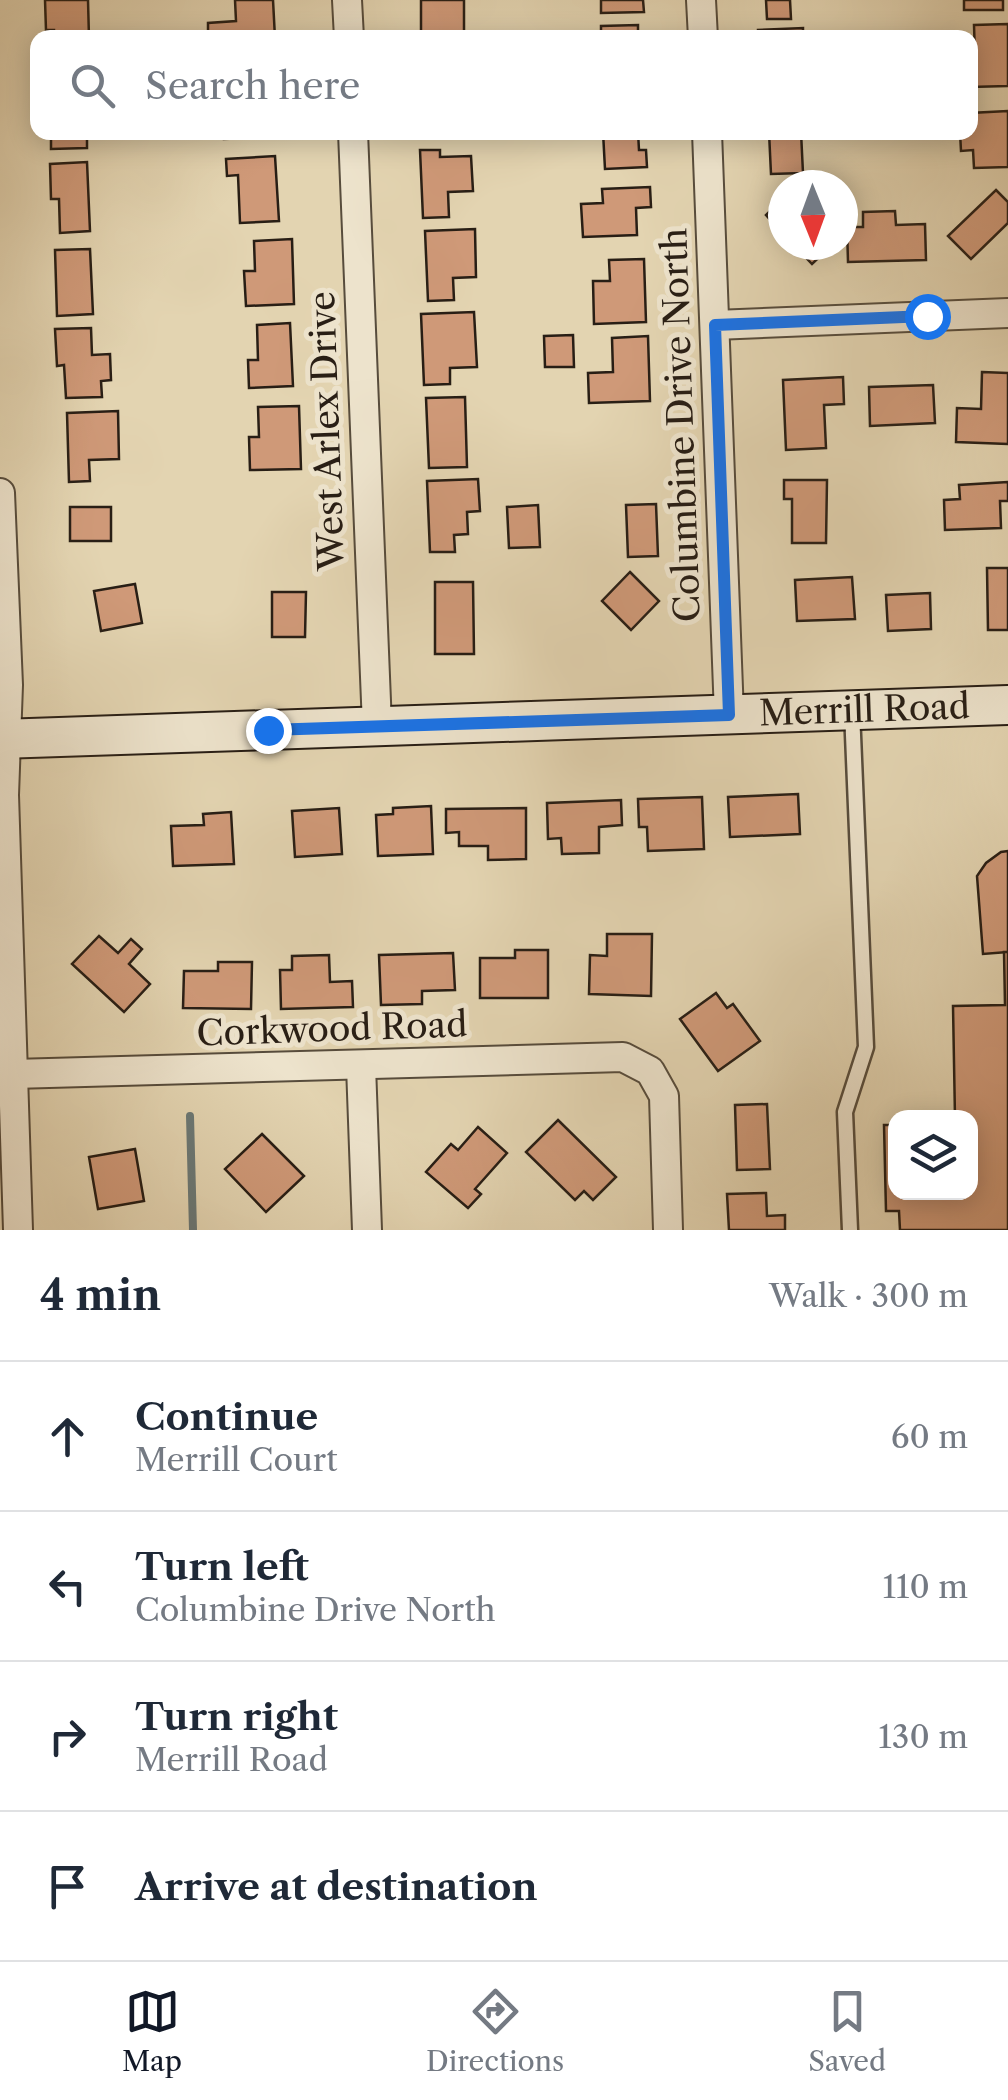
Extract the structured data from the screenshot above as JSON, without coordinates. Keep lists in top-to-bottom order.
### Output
{
  "streets": {
    "main road": ["Merrill Road"],
    "street": ["Columbine Drive North", "West Arlex Drive", "Corkwood Road"]
  },
  "crossings": [
    ["Columbine Drive North", "Merrill Road"],
    ["West Arlex Drive", "Merrill Road"]
  ],
  "north": "bottom",
  "page": {
    "search": "Search here",
    "heading": ["4 min", "Walk · 300 m"],
    "list": [
      ["Continue", "Merrill Court", "60 m"],
      ["Turn left", "Columbine Drive North", "110 m"],
      ["Turn right", "Merrill Road", "130 m"],
      "Arrive at destination"
    ],
    "nav": ["Map", "Directions", "Saved"]
  }
}
